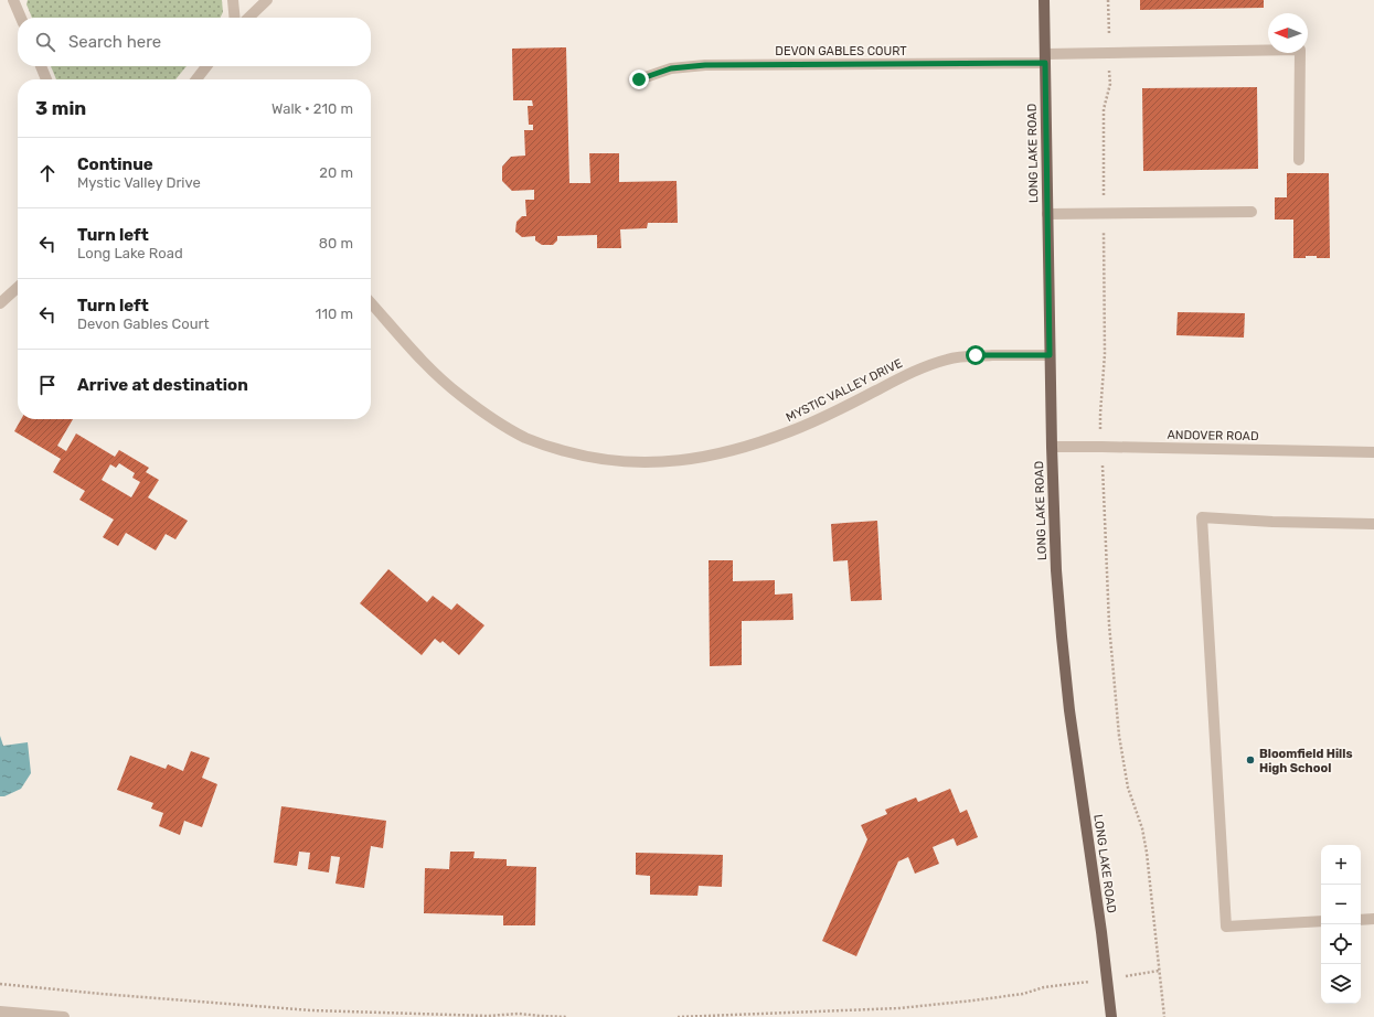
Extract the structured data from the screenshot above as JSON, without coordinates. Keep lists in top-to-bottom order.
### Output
{
  "streets": {
    "main road": ["LONG LAKE ROAD"],
    "street": ["DEVON GABLES COURT", "MYSTIC VALLEY DRIVE", "ANDOVER ROAD"]
  },
  "crossings": [
    ["DEVON GABLES COURT", "LONG LAKE ROAD"],
    ["LONG LAKE ROAD", "MYSTIC VALLEY DRIVE"],
    ["LONG LAKE ROAD", "ANDOVER ROAD"]
  ],
  "places": ["Bloomfield Hills High School"],
  "north": "left",
  "page": {
    "search": "Search here",
    "heading": ["3 min", "Walk · 210 m"],
    "list": [
      ["Continue", "Mystic Valley Drive", "20 m"],
      ["Turn left", "Long Lake Road", "80 m"],
      ["Turn left", "Devon Gables Court", "110 m"],
      "Arrive at destination"
    ],
    "map_buttons": ["+", "−"]
  }
}
